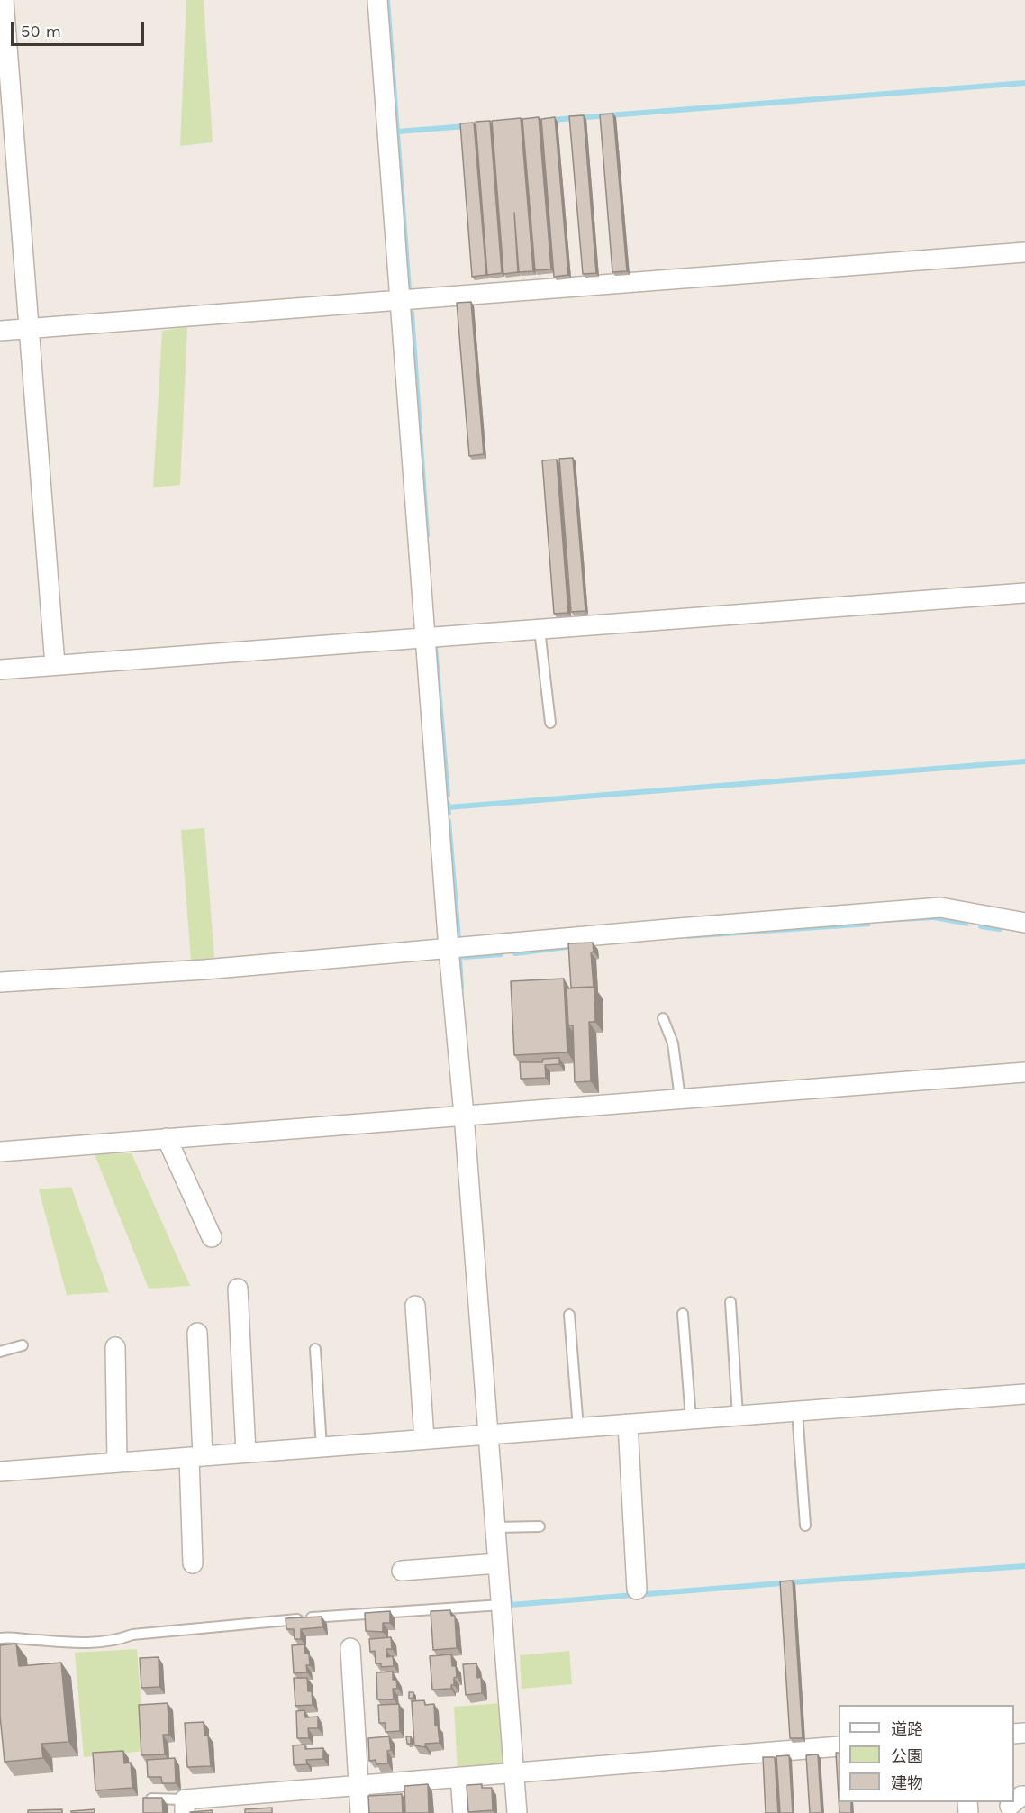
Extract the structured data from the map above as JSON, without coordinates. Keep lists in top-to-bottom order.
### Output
{
  "legend": ["道路", "公園", "建物"],
  "scale_bar": "50 m"
}
